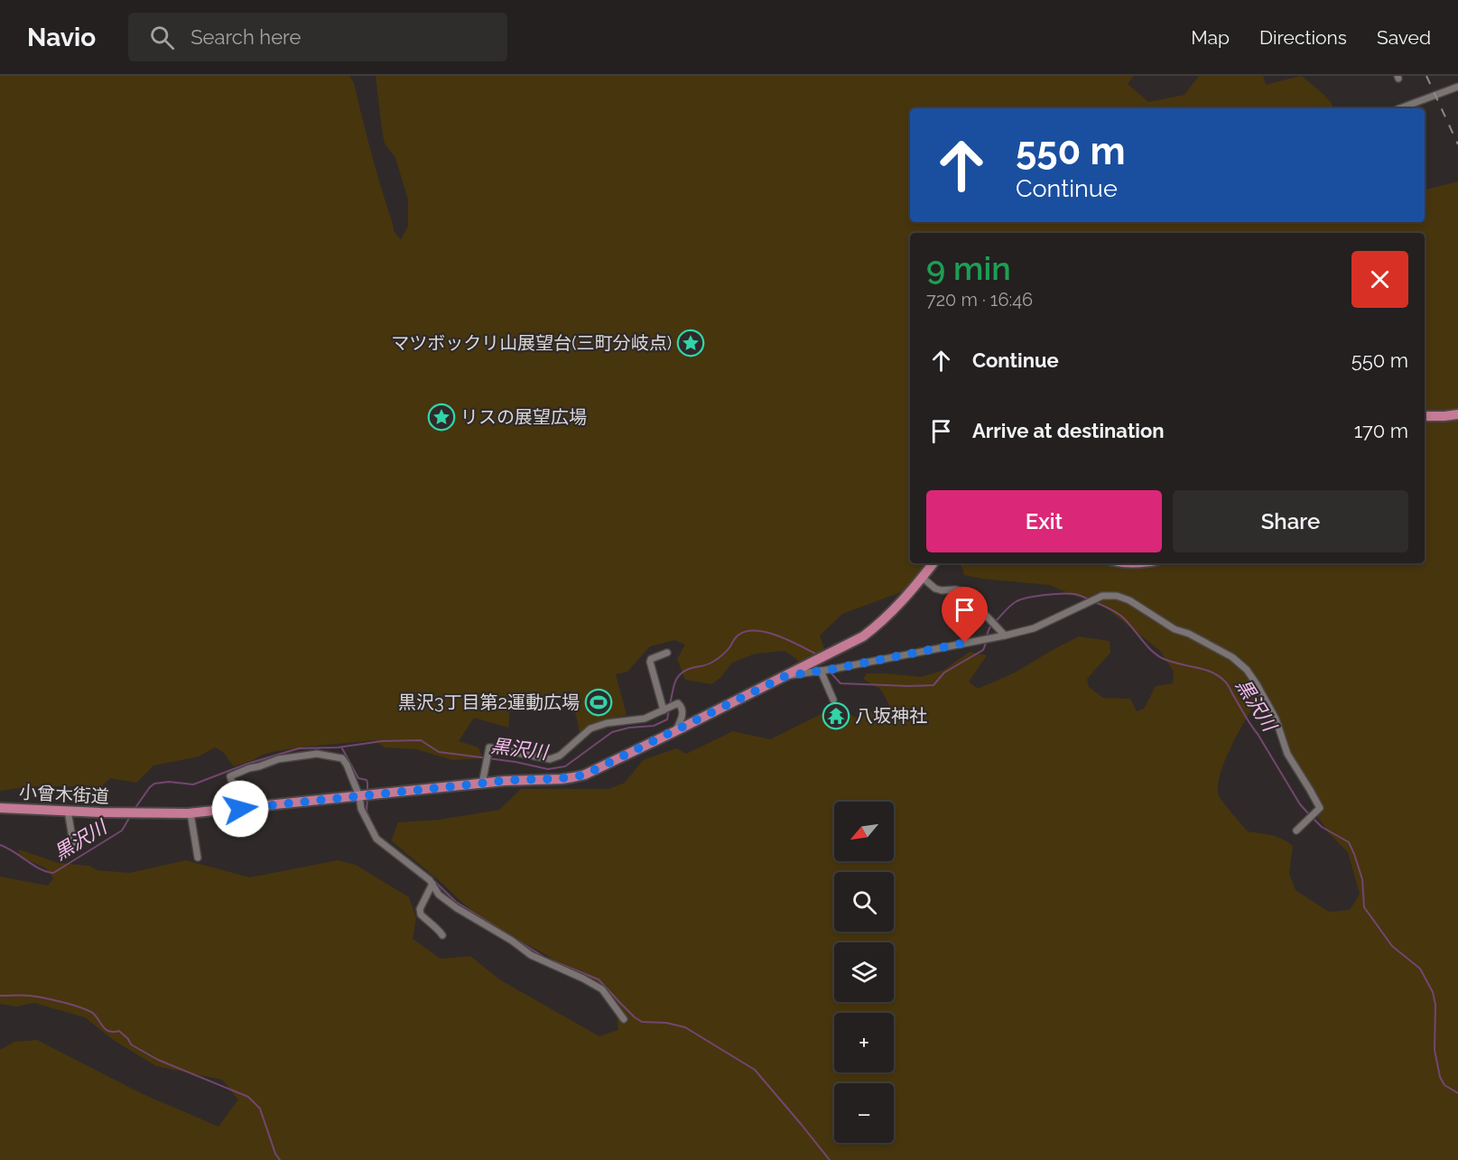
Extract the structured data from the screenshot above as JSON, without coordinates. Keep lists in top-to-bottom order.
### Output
{
  "streets": {
    "main road": ["小曾木街道"]
  },
  "water": ["黒沢川"],
  "places": {
    "place": ["マツボックリ山展望台(三町分岐点)", "リスの展望広場"],
    "sports": ["黒沢3丁目第2運動広場"],
    "temple": ["八坂神社"]
  },
  "north": "bottom left",
  "page": {
    "header": "Navio",
    "search": "Search here",
    "nav": ["Map", "Directions", "Saved"],
    "turn": ["550 m", "Continue"],
    "heading": ["9 min", "720 m · 16:46"],
    "list": [
      {
        "name": "Continue",
        "value": "550 m"
      },
      {
        "name": "Arrive at destination",
        "value": "170 m"
      }
    ],
    "buttons": ["Exit", "Share"],
    "map_buttons": ["+", "−"]
  }
}
